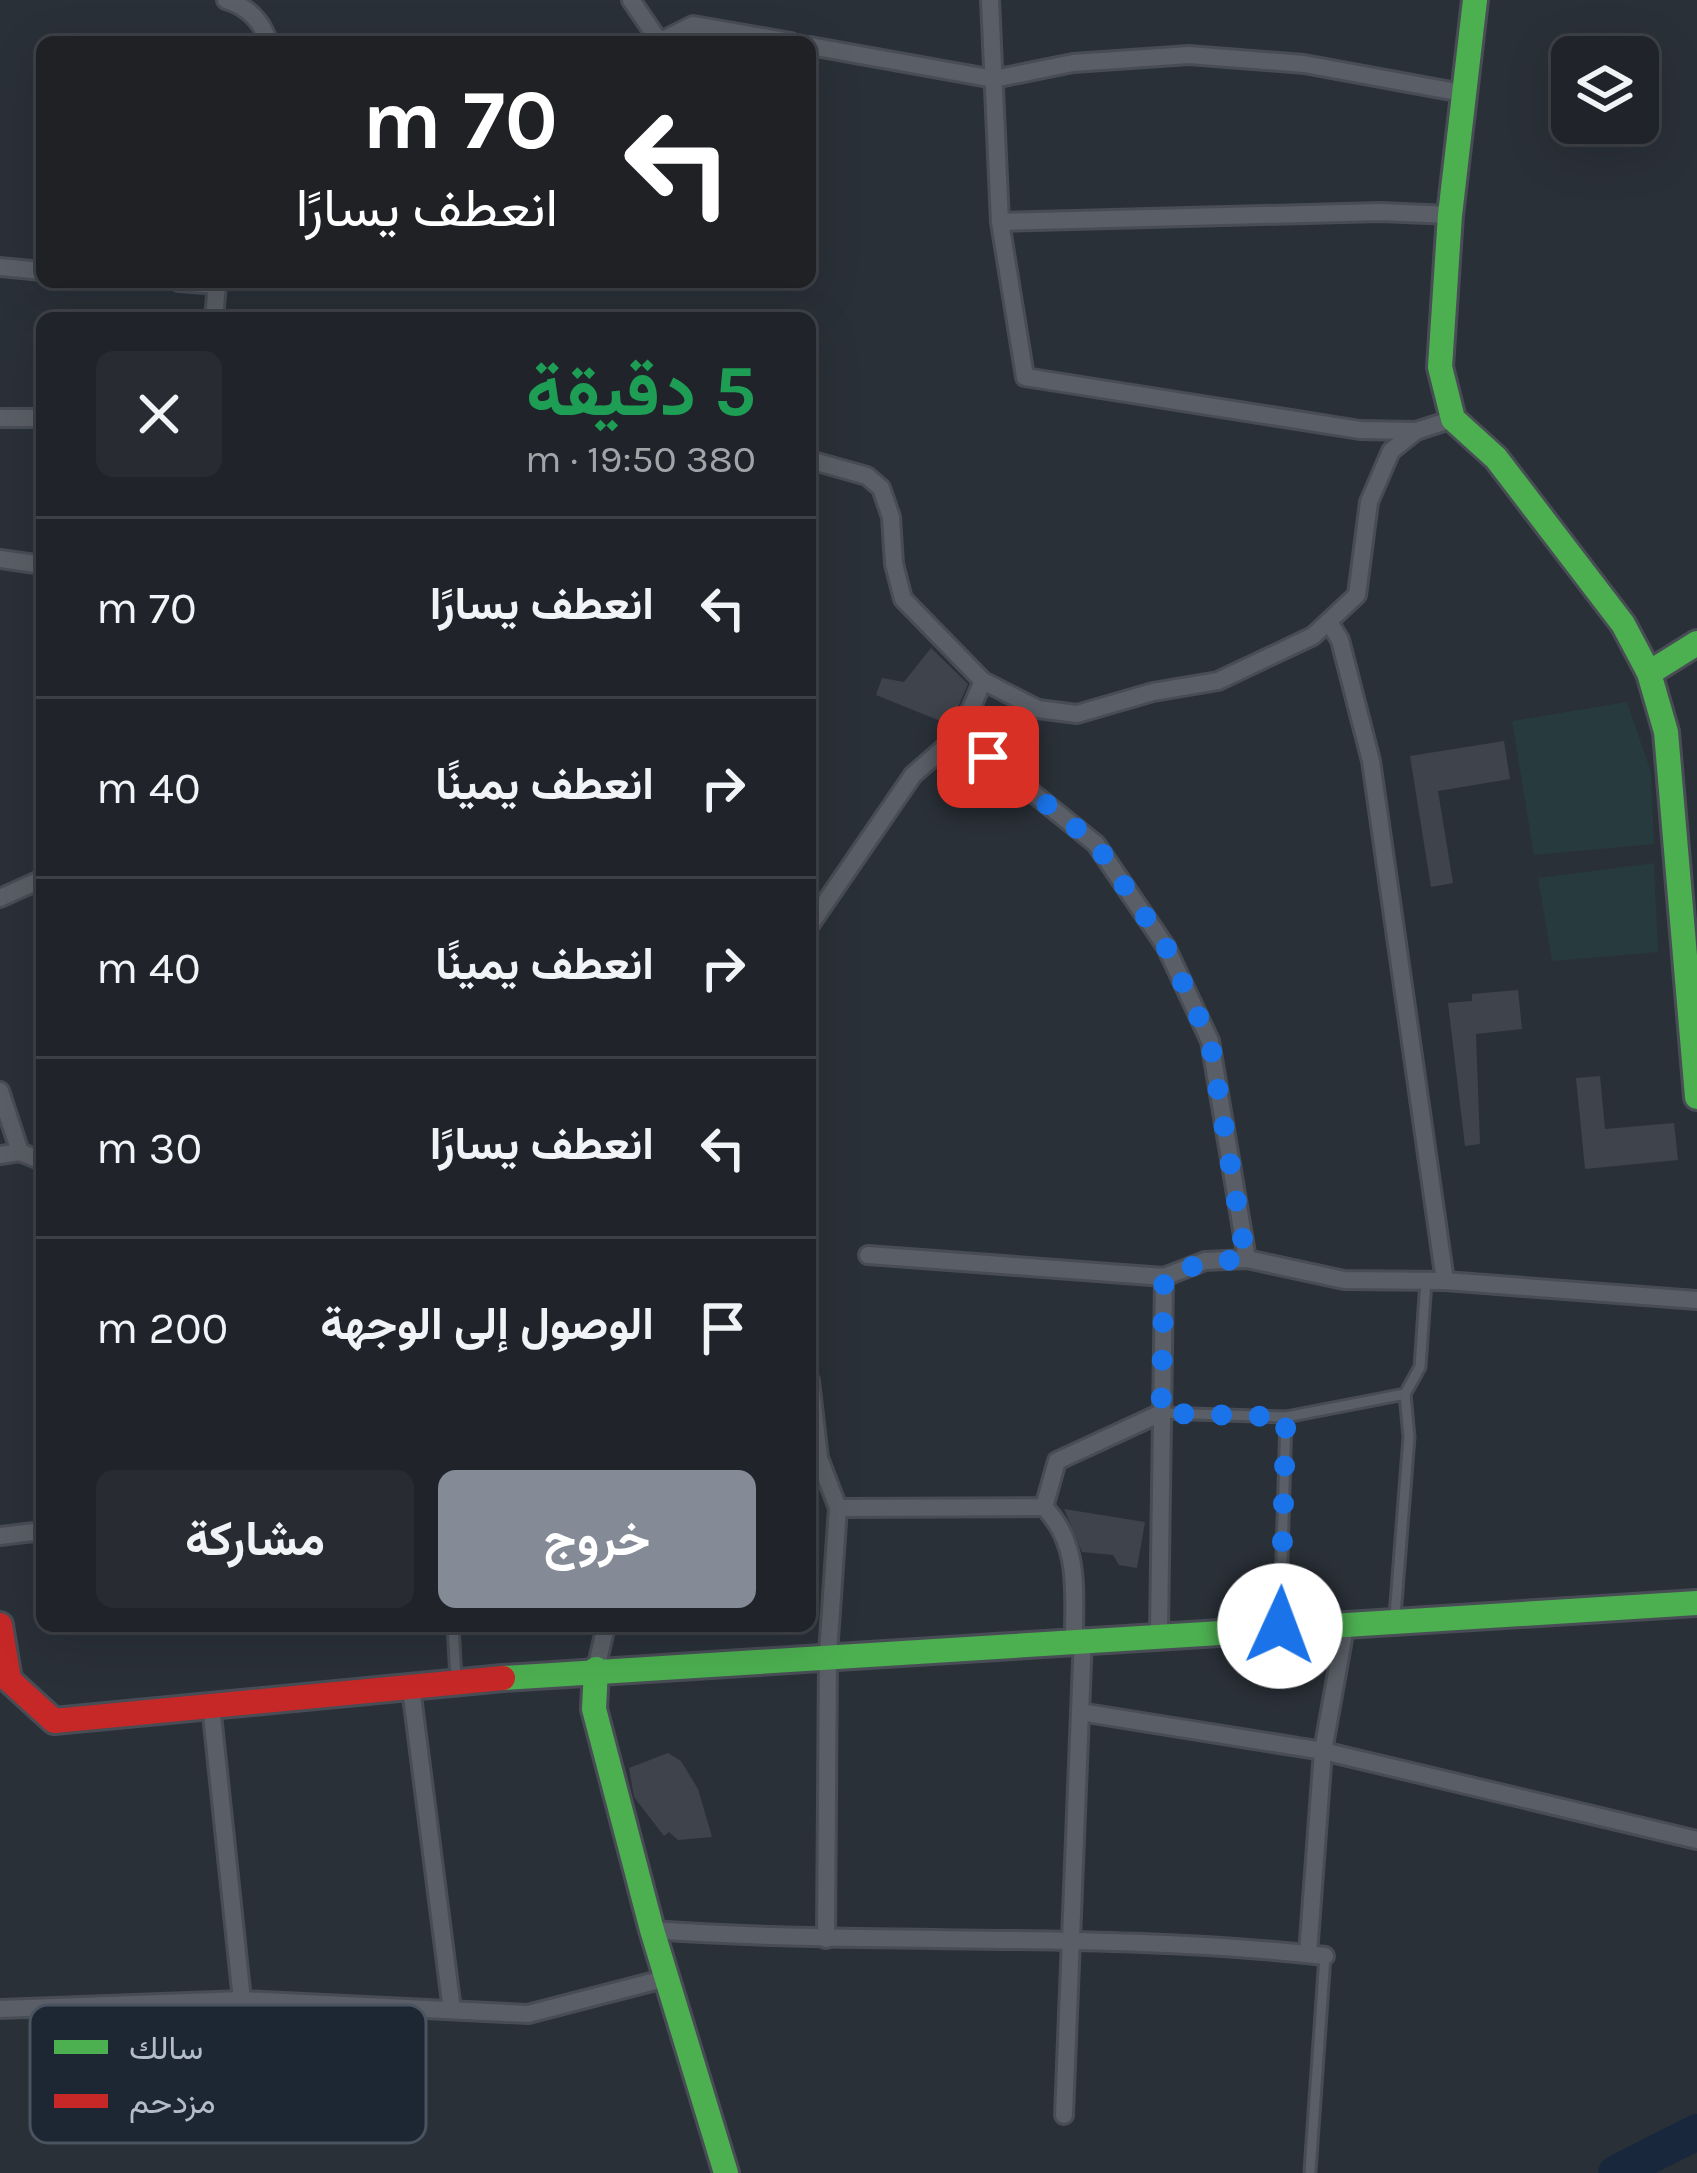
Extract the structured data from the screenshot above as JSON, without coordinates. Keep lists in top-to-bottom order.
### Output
{
  "legend": ["سالك", "مزدحم"],
  "page": {
    "turn": ["70 m", "انعطف يسارًا"],
    "heading": ["5 دقيقة", "380 m · 19:50"],
    "list": [
      {
        "name": "انعطف يسارًا",
        "value": "70 m"
      },
      {
        "name": "انعطف يمينًا",
        "value": "40 m"
      },
      {
        "name": "انعطف يمينًا",
        "value": "40 m"
      },
      {
        "name": "انعطف يسارًا",
        "value": "30 m"
      },
      {
        "name": "الوصول إلى الوجهة",
        "value": "200 m"
      }
    ],
    "buttons": ["خروج", "مشاركة"]
  }
}
